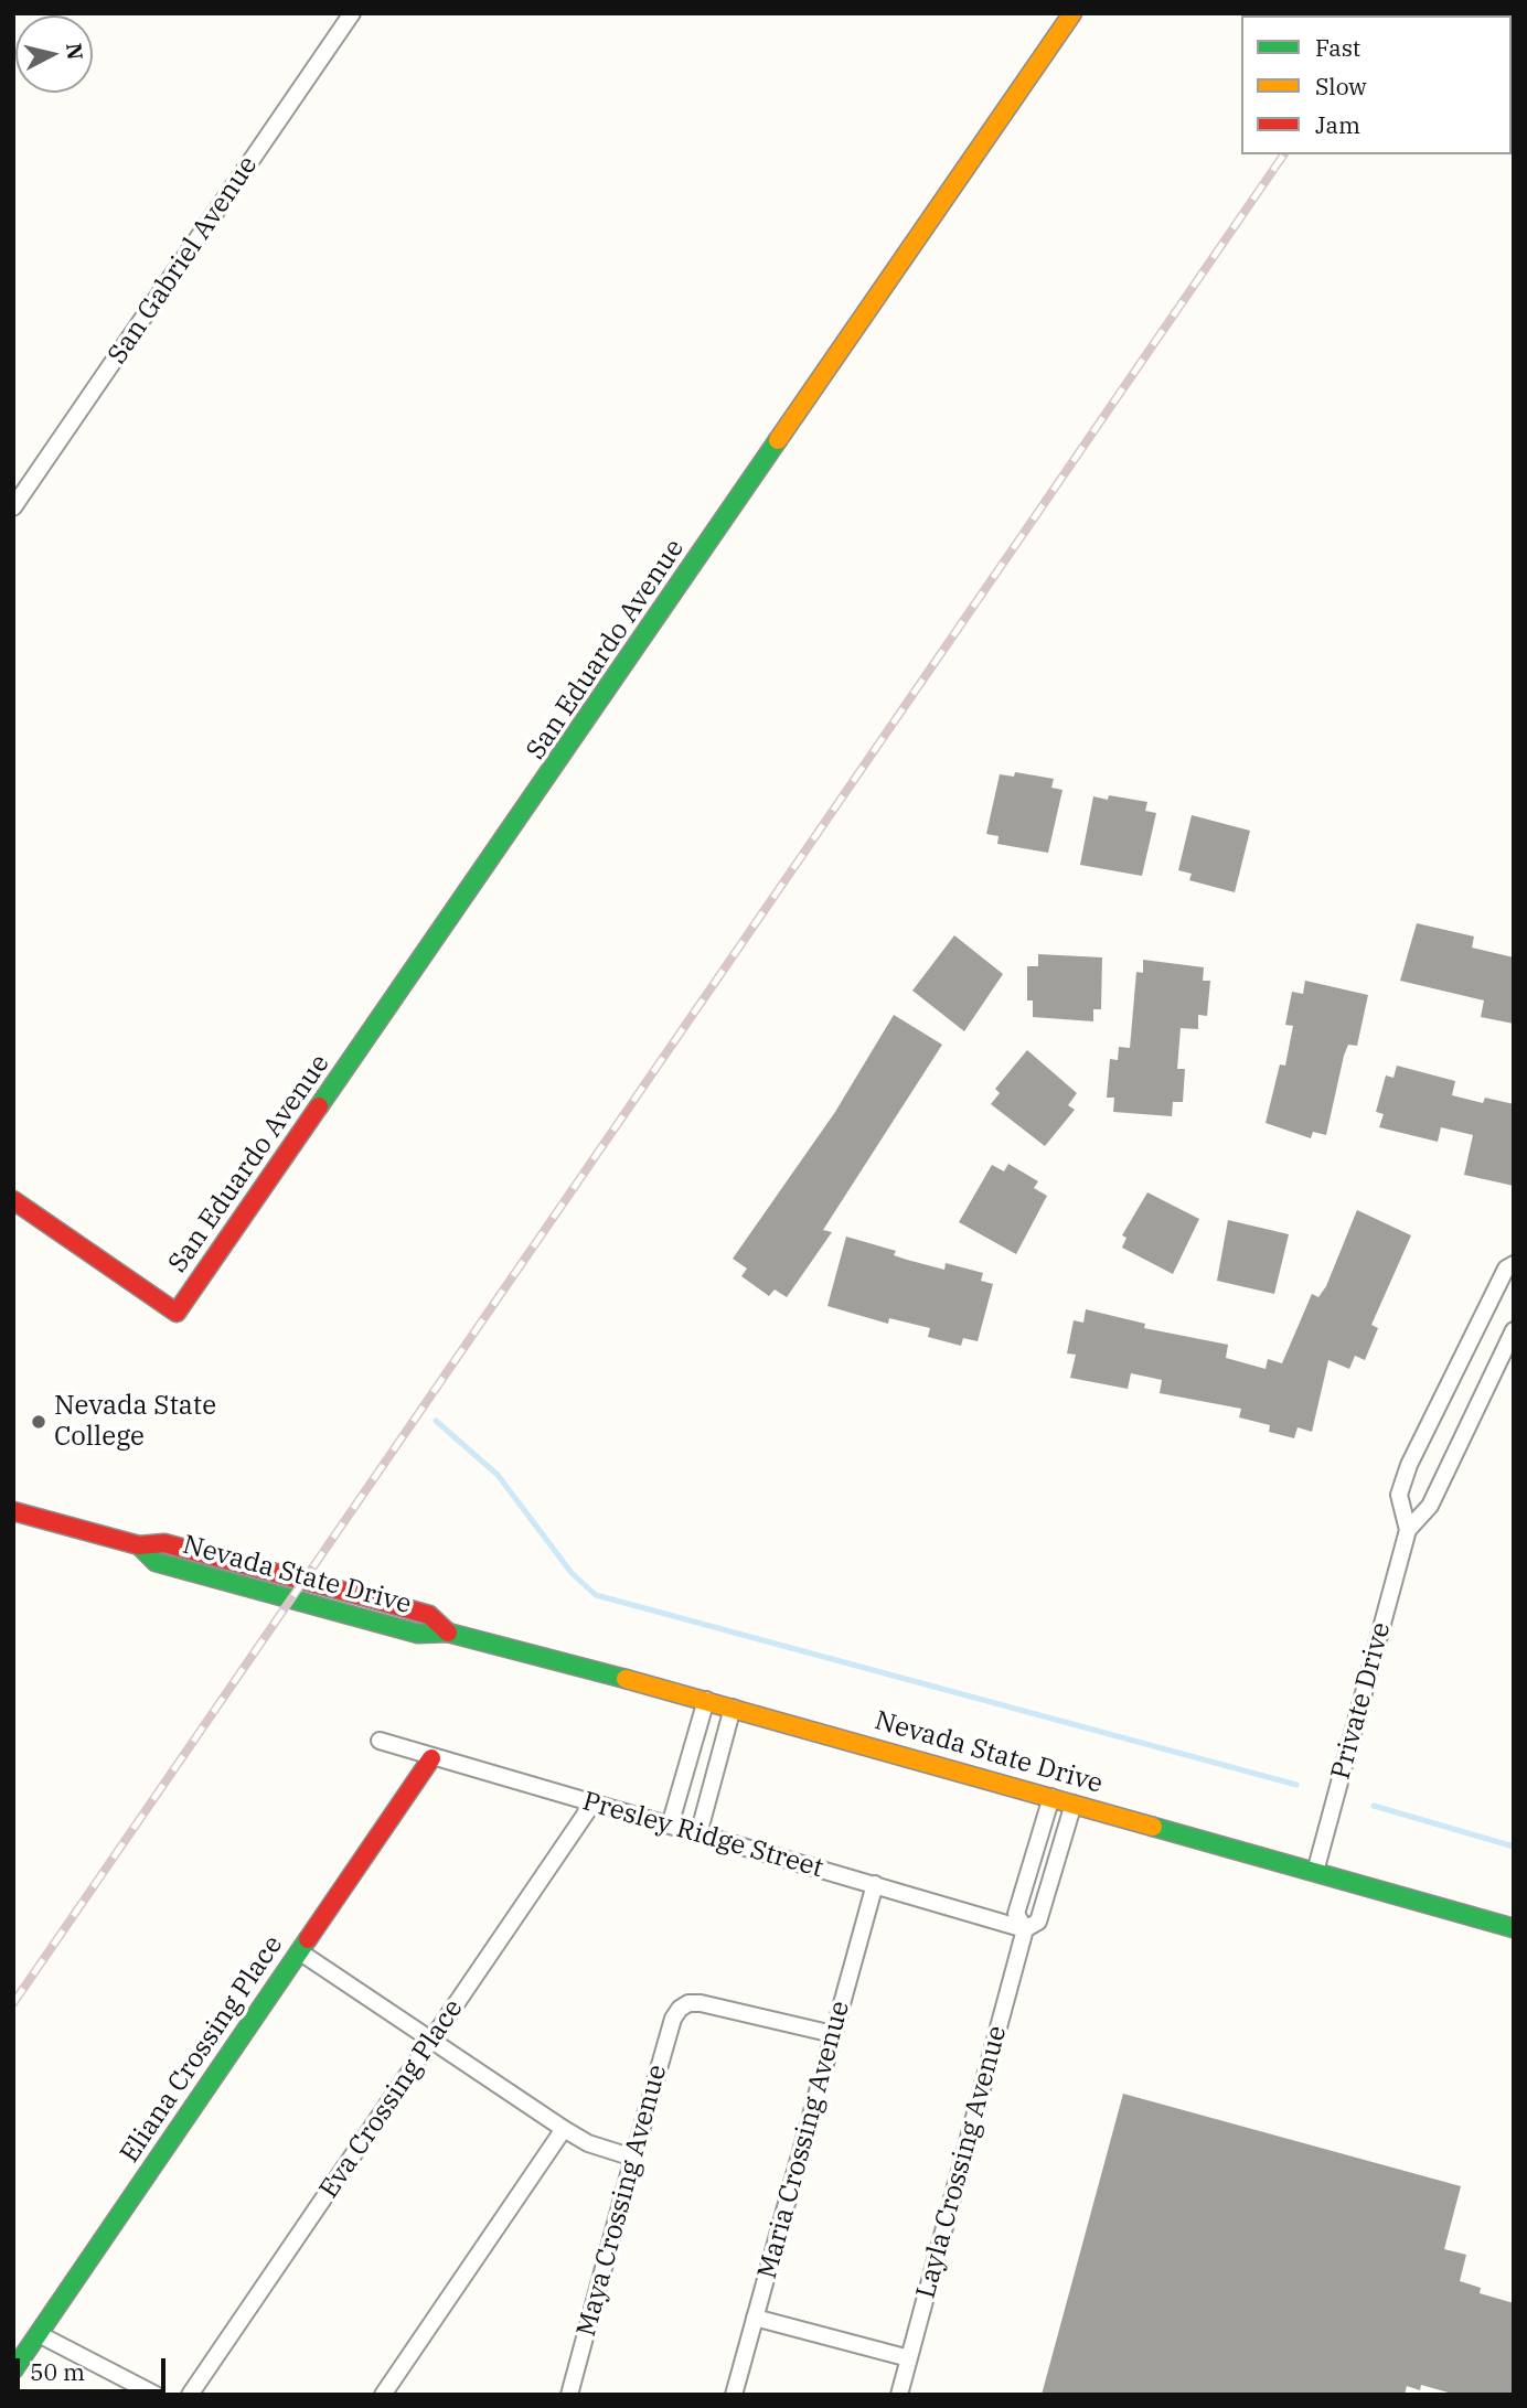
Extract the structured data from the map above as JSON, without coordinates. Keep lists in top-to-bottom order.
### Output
{
  "streets": {
    "street": [
      "San Gabriel Avenue",
      "San Eduardo Avenue",
      "Nevada State Drive",
      "Private Drive",
      "Presley Ridge Street",
      "Eliana Crossing Place",
      "Eva Crossing Place",
      "Maria Crossing Avenue",
      "Layla Crossing Avenue",
      "Maya Crossing Avenue"
    ]
  },
  "crossings": [
    ["Nevada State Drive", "Private Drive"],
    ["Nevada State Drive", "Layla Crossing Avenue"],
    ["Presley Ridge Street", "Eliana Crossing Place"],
    ["Presley Ridge Street", "Eva Crossing Place"],
    ["Presley Ridge Street", "Maria Crossing Avenue"],
    ["Presley Ridge Street", "Layla Crossing Avenue"],
    ["Maria Crossing Avenue", "Maya Crossing Avenue"]
  ],
  "places": ["Nevada State College"],
  "legend": ["Fast", "Slow", "Jam"],
  "scale_bar": "50 m",
  "north": "right"
}
